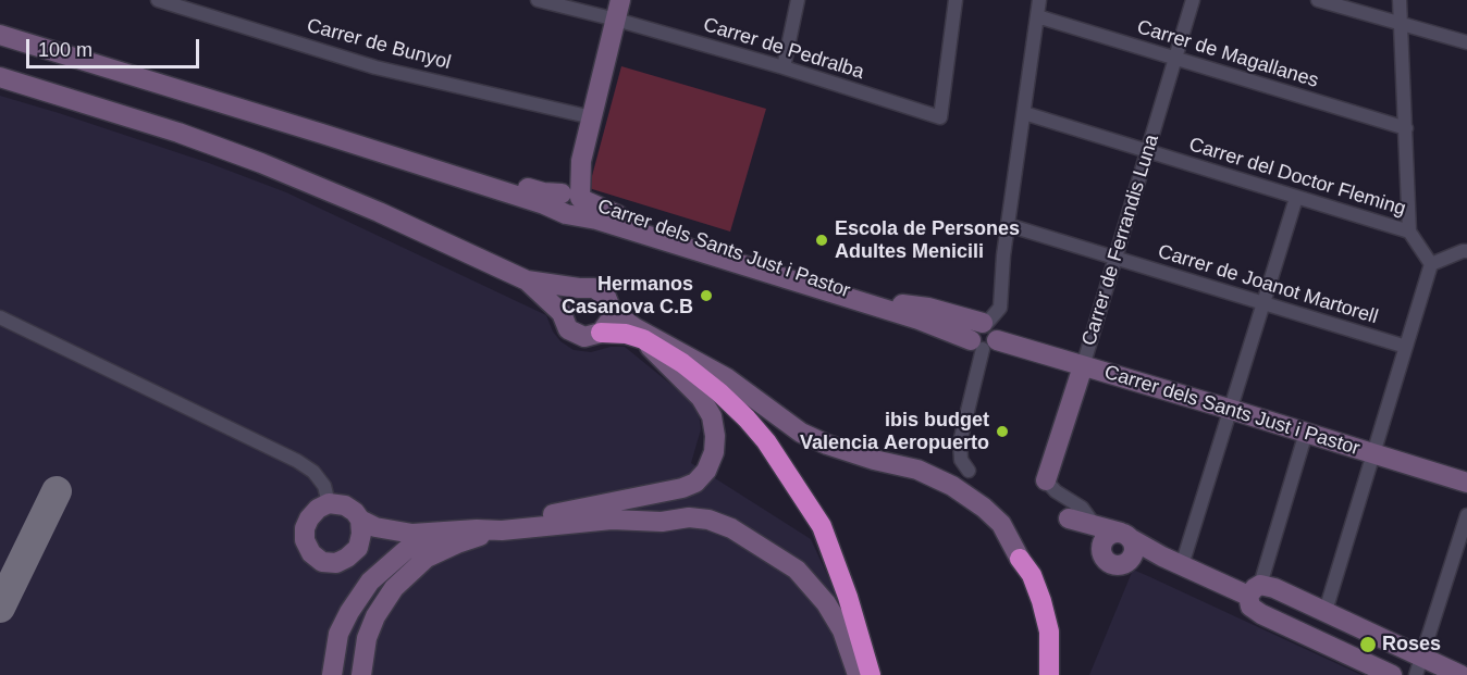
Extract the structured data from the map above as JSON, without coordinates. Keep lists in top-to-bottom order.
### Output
{
  "streets": {
    "main road": ["Carrer de Ferrandis Luna", "Carrer dels Sants Just i Pastor"],
    "street": [
      "Carrer de Bunyol",
      "Carrer de Pedralba",
      "Carrer de Magallanes",
      "Carrer del Doctor Fleming",
      "Carrer de Joanot Martorell"
    ]
  },
  "crossings": [
    ["Carrer de Magallanes", "Carrer de Ferrandis Luna"],
    ["Carrer del Doctor Fleming", "Carrer de Ferrandis Luna"],
    ["Carrer de Ferrandis Luna", "Carrer dels Sants Just i Pastor"],
    ["Carrer de Ferrandis Luna", "Carrer de Joanot Martorell"]
  ],
  "places": [
    "Escola de Persones Adultes Menicili",
    "Hermanos Casanova C.B",
    "ibis budget Valencia Aeropuerto",
    "Roses"
  ],
  "scale_bar": "100 m"
}
